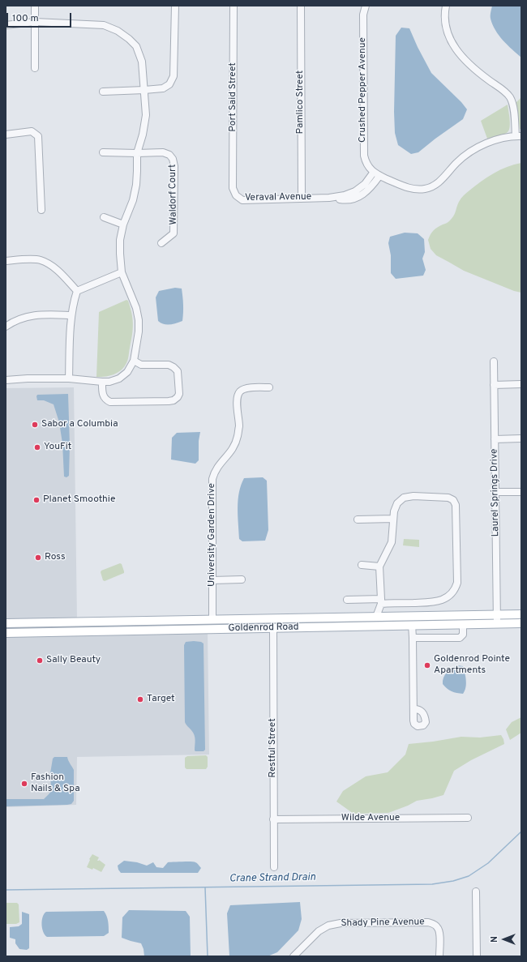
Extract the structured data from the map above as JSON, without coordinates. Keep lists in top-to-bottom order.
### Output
{
  "streets": {
    "main road": ["Goldenrod Road"],
    "street": [
      "Crushed Pepper Avenue",
      "Port Said Street",
      "Pamlico Street",
      "Waldorf Court",
      "Veraval Avenue",
      "Laurel Springs Drive",
      "University Garden Drive",
      "Restful Street",
      "Wilde Avenue",
      "Shady Pine Avenue"
    ]
  },
  "crossings": [
    ["Crushed Pepper Avenue", "Veraval Avenue"],
    ["Port Said Street", "Veraval Avenue"],
    ["Pamlico Street", "Veraval Avenue"],
    ["Laurel Springs Drive", "Goldenrod Road"],
    ["University Garden Drive", "Goldenrod Road"],
    ["Goldenrod Road", "Restful Street"],
    ["Restful Street", "Wilde Avenue"]
  ],
  "water": ["Crane Strand Drain"],
  "places": [
    "Sabor a Columbia",
    "YouFit",
    "Planet Smoothie",
    "Ross",
    "Sally Beauty",
    "Goldenrod Pointe Apartments",
    "Target",
    "Fashion Nails & Spa"
  ],
  "scale_bar": "100 m",
  "north": "left"
}
